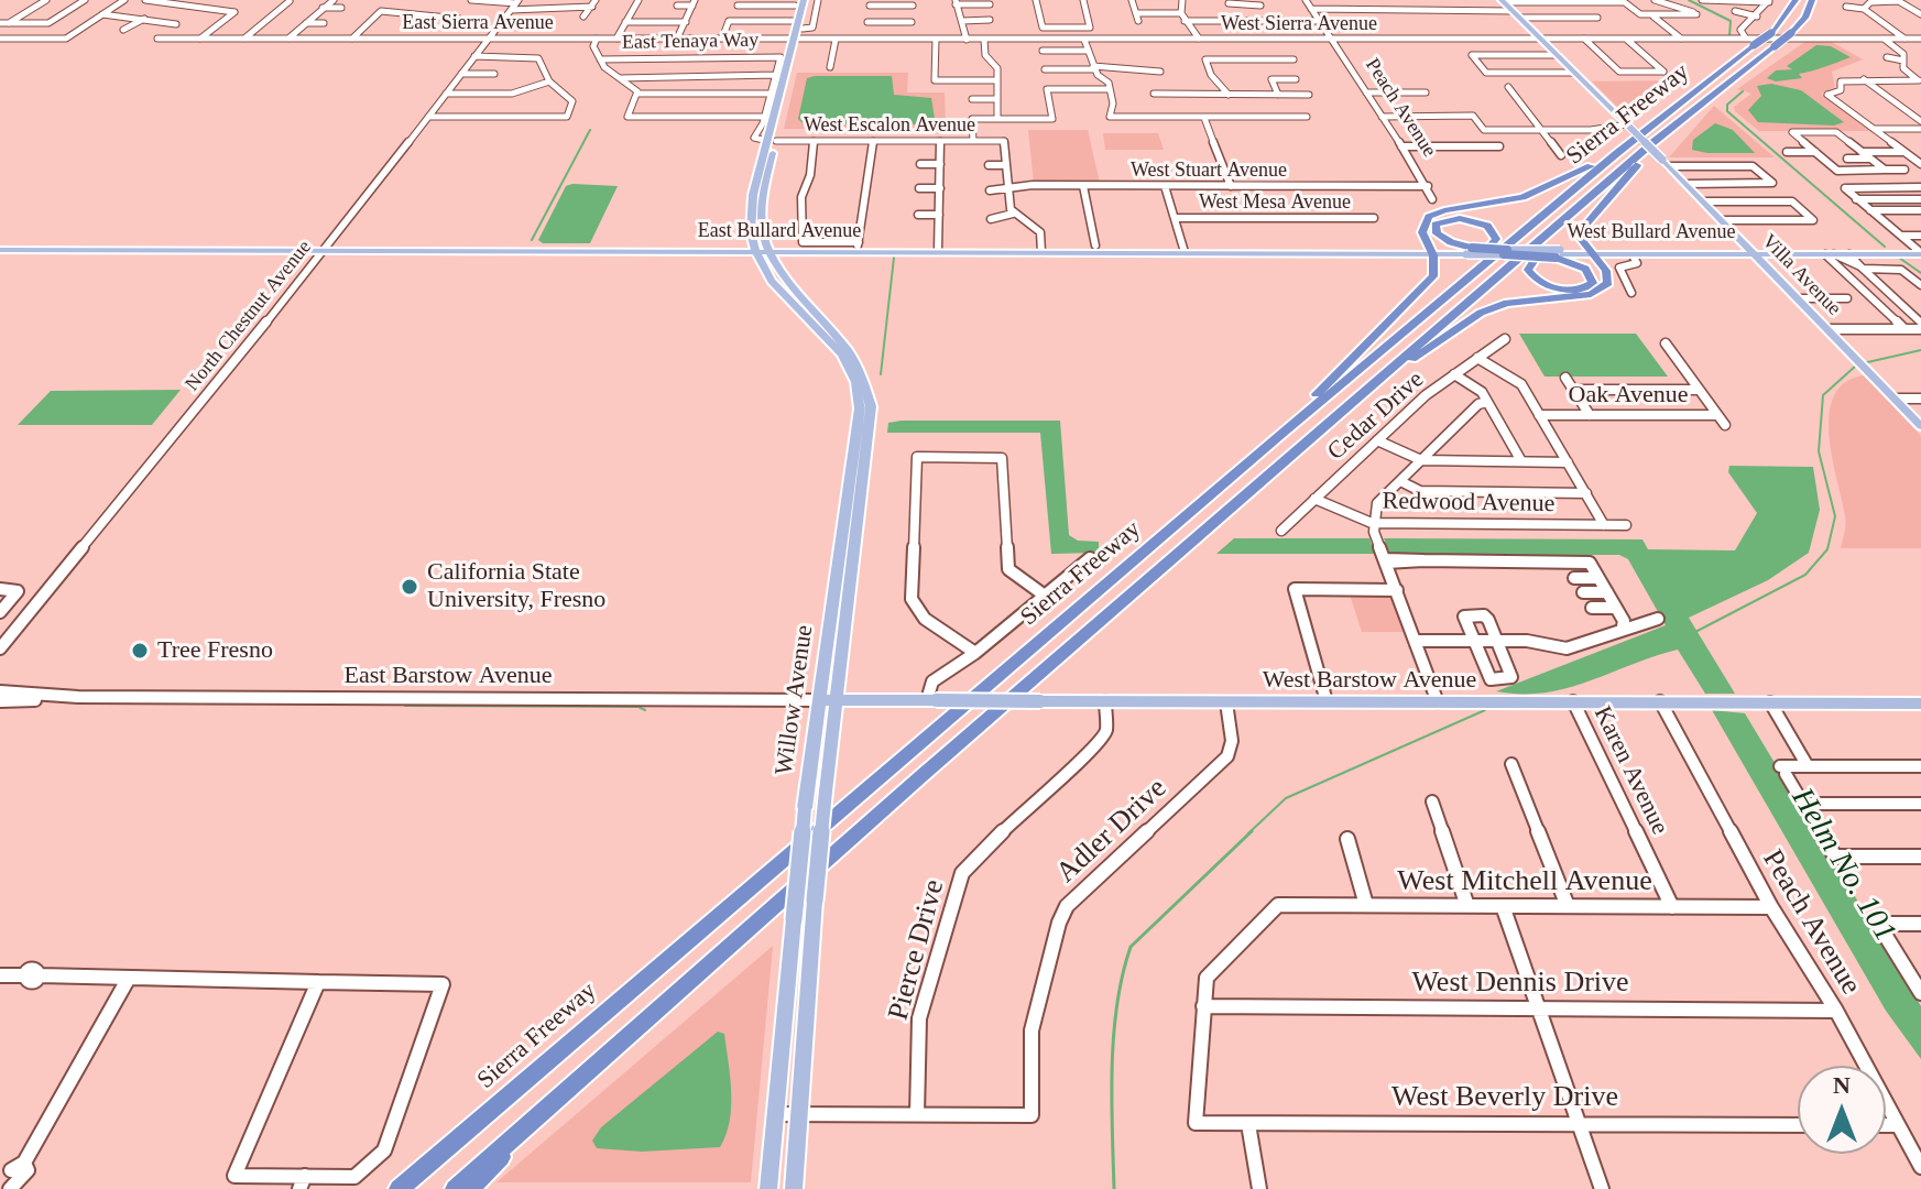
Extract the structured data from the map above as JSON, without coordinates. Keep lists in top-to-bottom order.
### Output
{
  "streets": {
    "highway": ["Sierra Freeway"],
    "main road": [
      "East Bullard Avenue",
      "West Bullard Avenue",
      "Villa Avenue",
      "West Barstow Avenue",
      "Willow Avenue"
    ],
    "street": [
      "East Sierra Avenue",
      "West Sierra Avenue",
      "East Tenaya Way",
      "Peach Avenue",
      "West Escalon Avenue",
      "West Stuart Avenue",
      "West Mesa Avenue",
      "North Chestnut Avenue",
      "Oak Avenue",
      "Cedar Drive",
      "Redwood Avenue",
      "East Barstow Avenue",
      "Karen Avenue",
      "Adler Drive",
      "West Mitchell Avenue",
      "Pierce Drive",
      "West Dennis Drive",
      "West Beverly Drive"
    ]
  },
  "crossings": [
    ["East Sierra Avenue", "West Sierra Avenue"],
    ["East Sierra Avenue", "North Chestnut Avenue"],
    ["West Sierra Avenue", "Peach Avenue"],
    ["West Sierra Avenue", "Villa Avenue"],
    ["Peach Avenue", "West Stuart Avenue"],
    ["Peach Avenue", "West Barstow Avenue"],
    ["Peach Avenue", "West Mitchell Avenue"],
    ["Peach Avenue", "West Dennis Drive"],
    ["East Bullard Avenue", "North Chestnut Avenue"],
    ["East Bullard Avenue", "Willow Avenue"],
    ["West Bullard Avenue", "Villa Avenue"],
    ["Cedar Drive", "Redwood Avenue"],
    ["East Barstow Avenue", "West Barstow Avenue"],
    ["East Barstow Avenue", "Willow Avenue"],
    ["West Barstow Avenue", "Willow Avenue"],
    ["West Barstow Avenue", "Karen Avenue"],
    ["West Barstow Avenue", "Adler Drive"],
    ["West Barstow Avenue", "Pierce Drive"],
    ["Karen Avenue", "West Mitchell Avenue"],
    ["Adler Drive", "Pierce Drive"],
    ["West Mitchell Avenue", "West Dennis Drive"],
    ["West Mitchell Avenue", "West Beverly Drive"],
    ["West Dennis Drive", "West Beverly Drive"]
  ],
  "water": ["Helm No. 101"],
  "places": ["California State University, Fresno", "Tree Fresno"],
  "north": "top"
}
